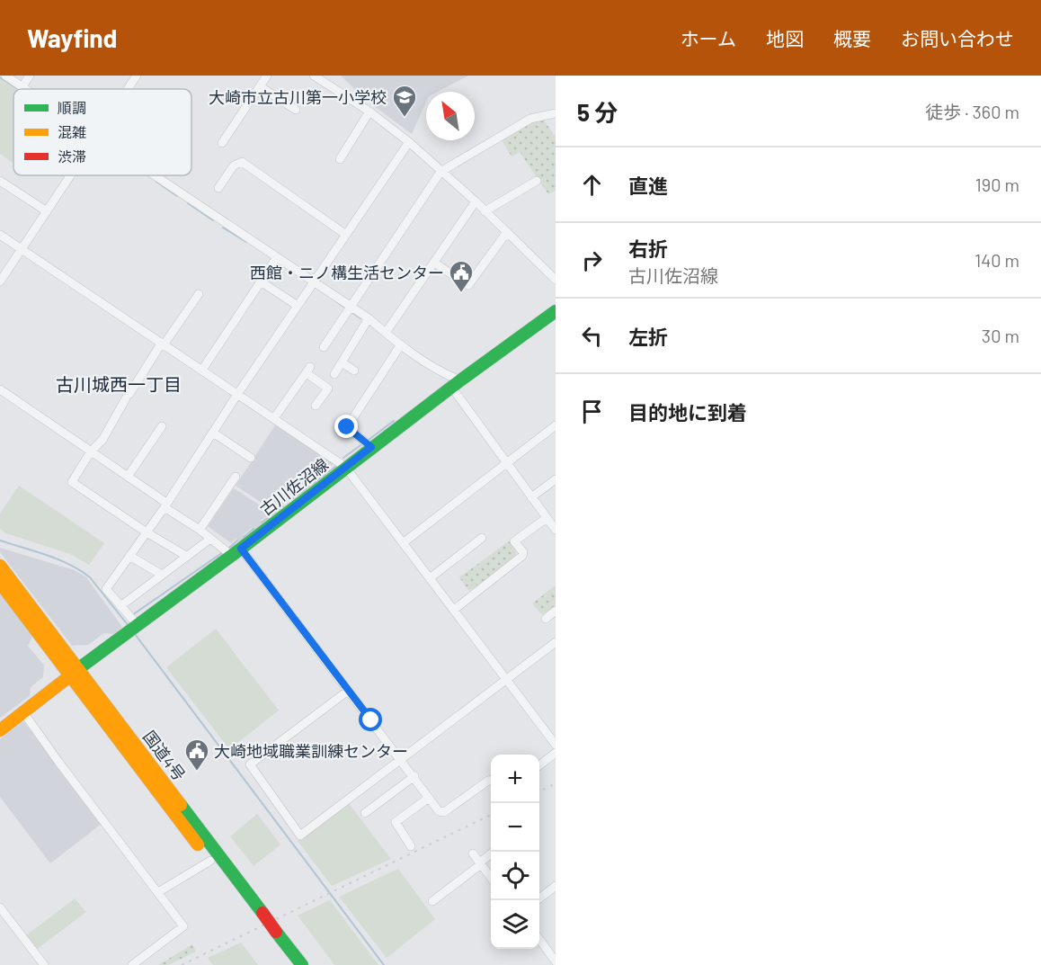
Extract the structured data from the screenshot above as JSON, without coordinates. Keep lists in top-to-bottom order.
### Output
{
  "streets": {
    "main road": ["古川佐沼線", "国道4号"]
  },
  "crossings": [
    ["古川佐沼線", "国道4号"]
  ],
  "districts": ["古川城西一丁目"],
  "places": {
    "school or university": ["大崎市立古川第一小学校"],
    "public building": ["西館・ニノ構生活センター", "大崎地域職業訓練センター"]
  },
  "legend": ["順調", "混雑", "渋滞"],
  "north": "top left",
  "page": {
    "header": "Wayfind",
    "nav": [
      "ホーム",
      "地図",
      "概要",
      "お問い合わせ"
    ],
    "heading": ["5 分", "徒歩 · 360 m"],
    "list": [
      ["直進", "190 m"],
      ["右折", "古川佐沼線", "140 m"],
      ["左折", "30 m"],
      "目的地に到着"
    ],
    "map_buttons": ["+", "−"]
  }
}
